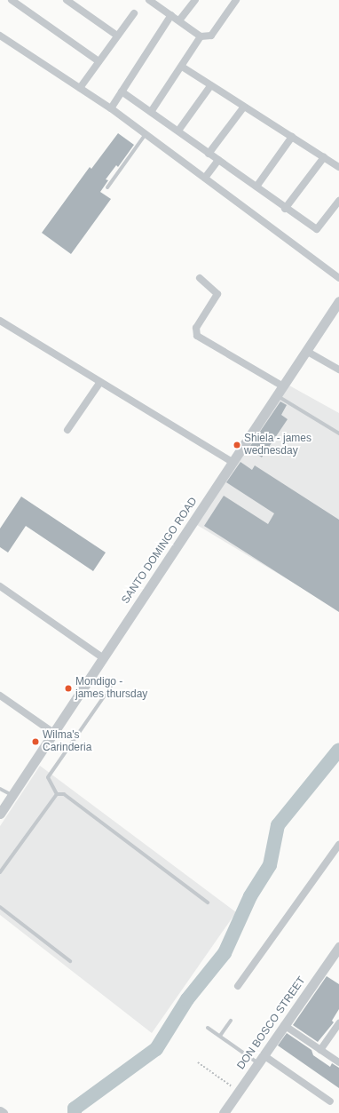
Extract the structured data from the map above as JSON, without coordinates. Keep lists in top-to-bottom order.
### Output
{
  "streets": {
    "street": ["SANTO DOMINGO ROAD", "DON BOSCO STREET"]
  },
  "places": ["Shiela - james wednesday", "Mondigo - james thursday", "Wilma's Carinderia"]
}
